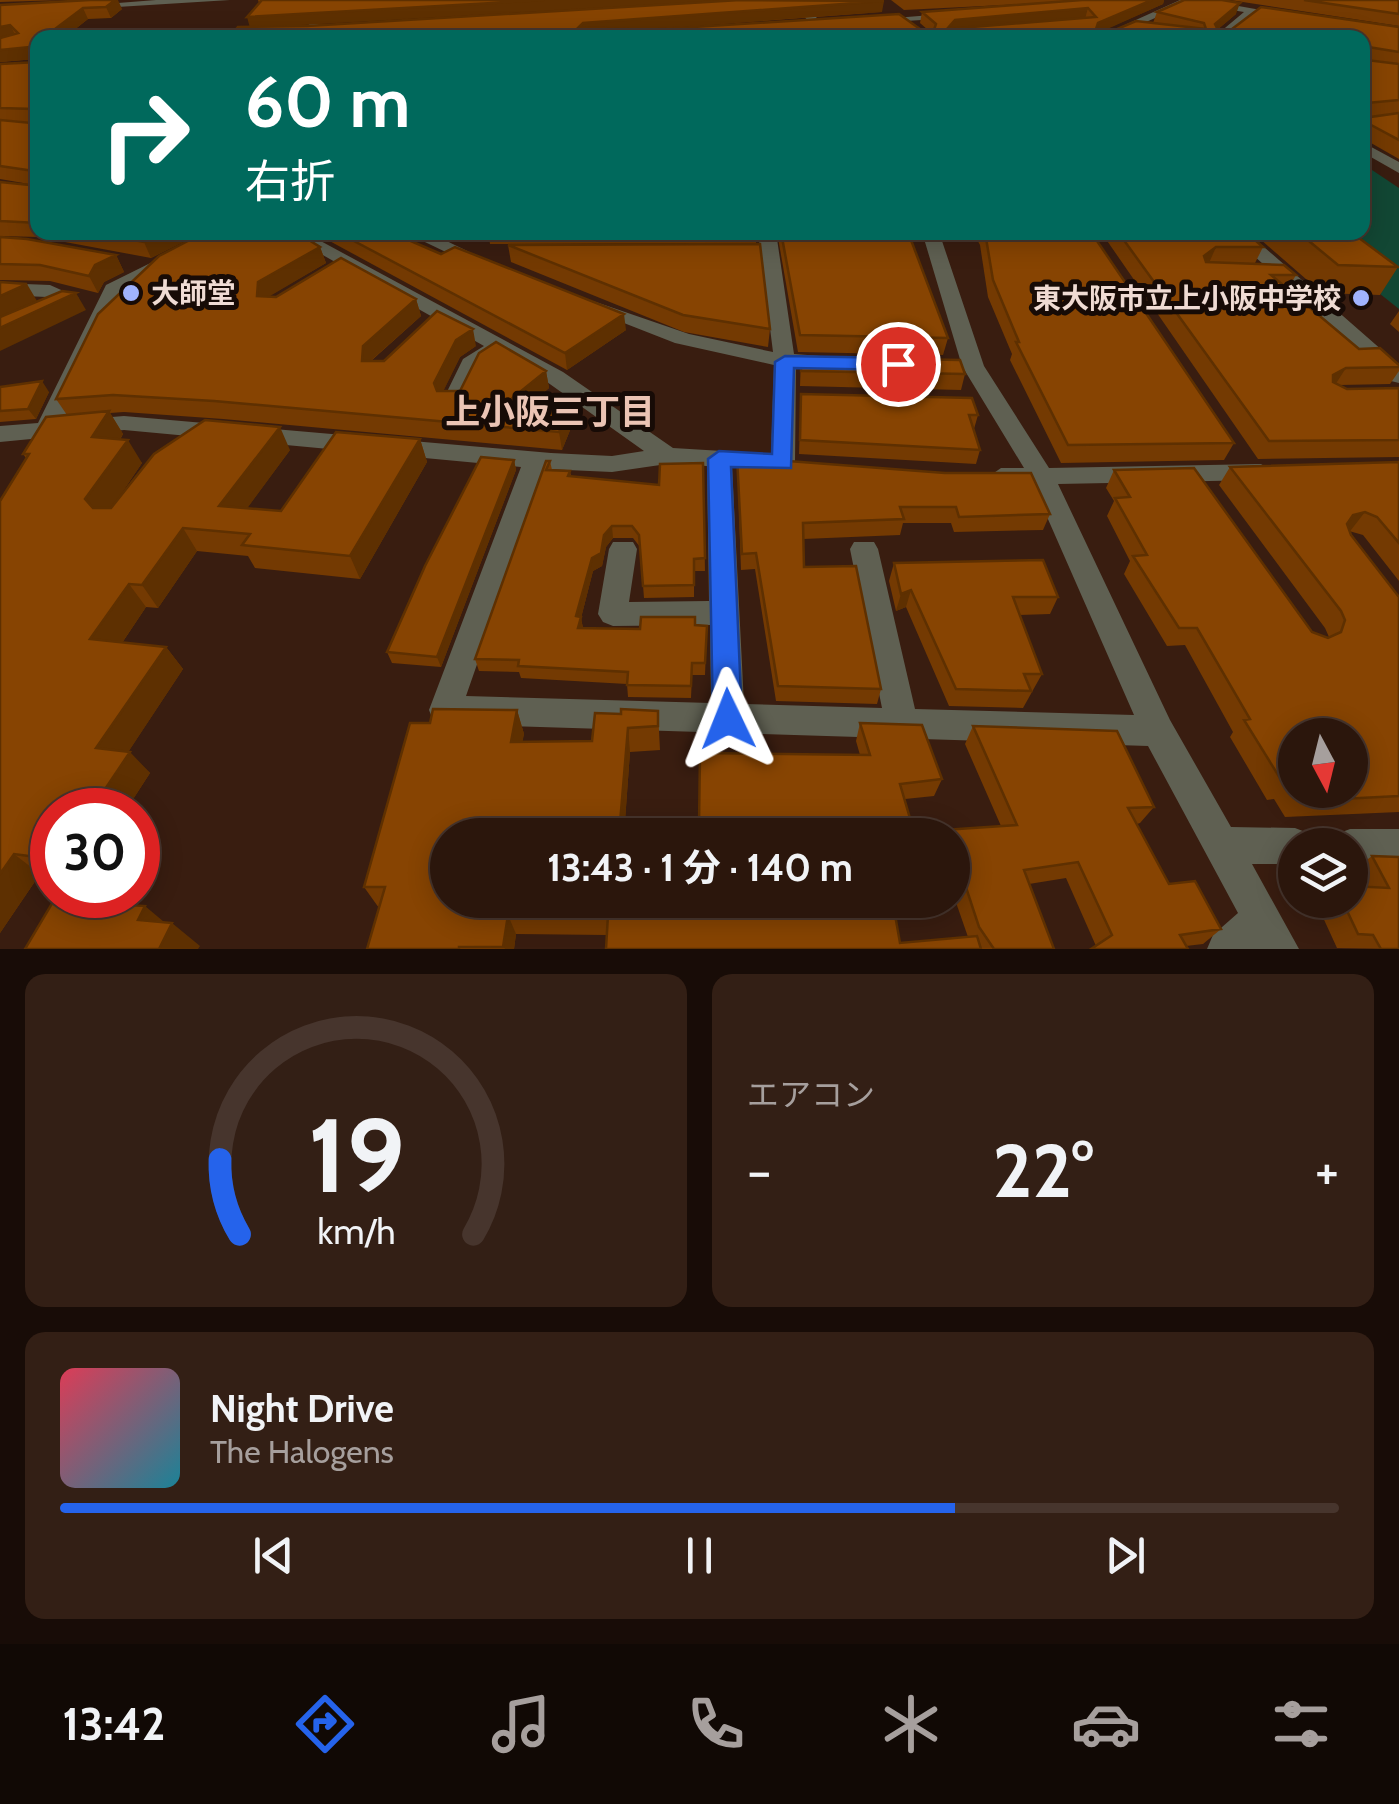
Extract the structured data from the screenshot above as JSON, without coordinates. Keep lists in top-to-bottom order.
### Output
{
  "districts": ["上小阪三丁目"],
  "places": ["大師堂", "東大阪市立上小阪中学校"],
  "north": "bottom",
  "page": {
    "turn": ["60 m", "右折"],
    "limit": "30",
    "trip": "13:43 · 1 分 · 140 m",
    "tile": "エアコン",
    "heat": ["−", "22°", "+"],
    "song": ["Night Drive", "The Halogens"],
    "tabs": "13:42",
    "gauge": ["19", "km/h"]
  }
}
